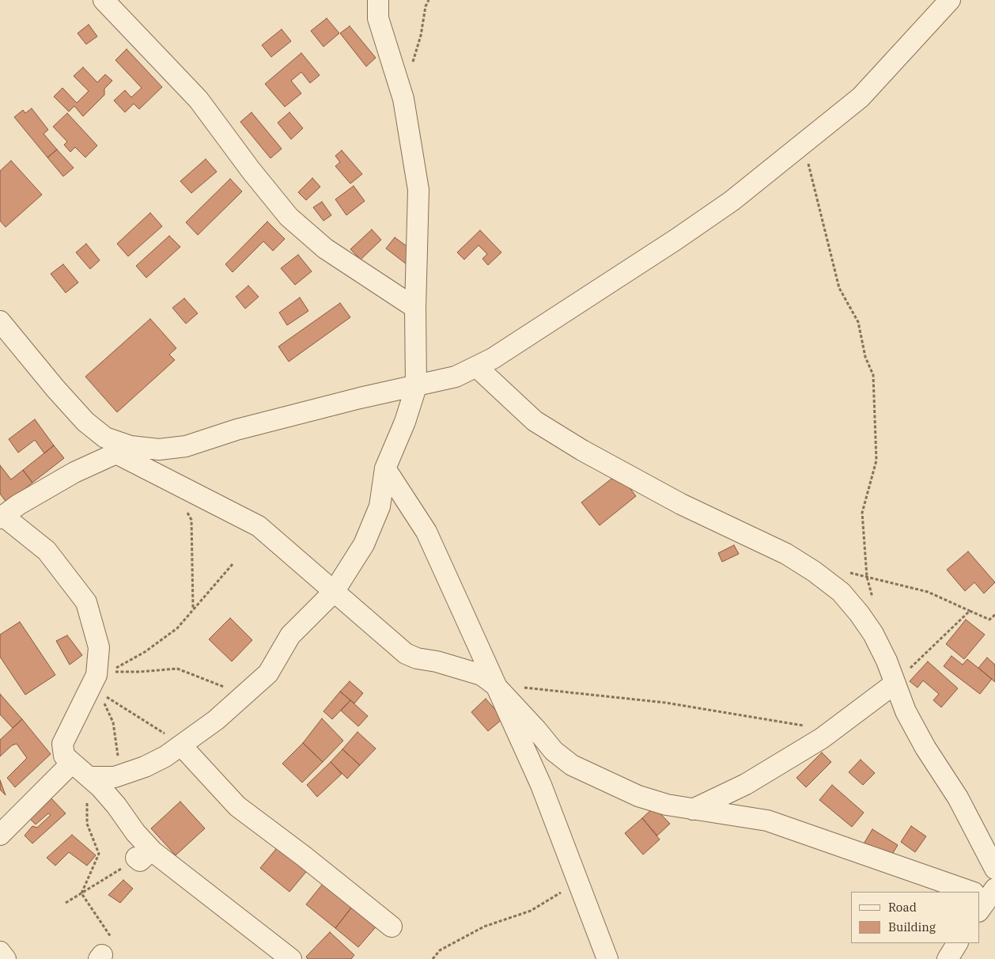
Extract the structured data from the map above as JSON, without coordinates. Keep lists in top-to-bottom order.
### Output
{
  "legend": ["Road", "Building"]
}
